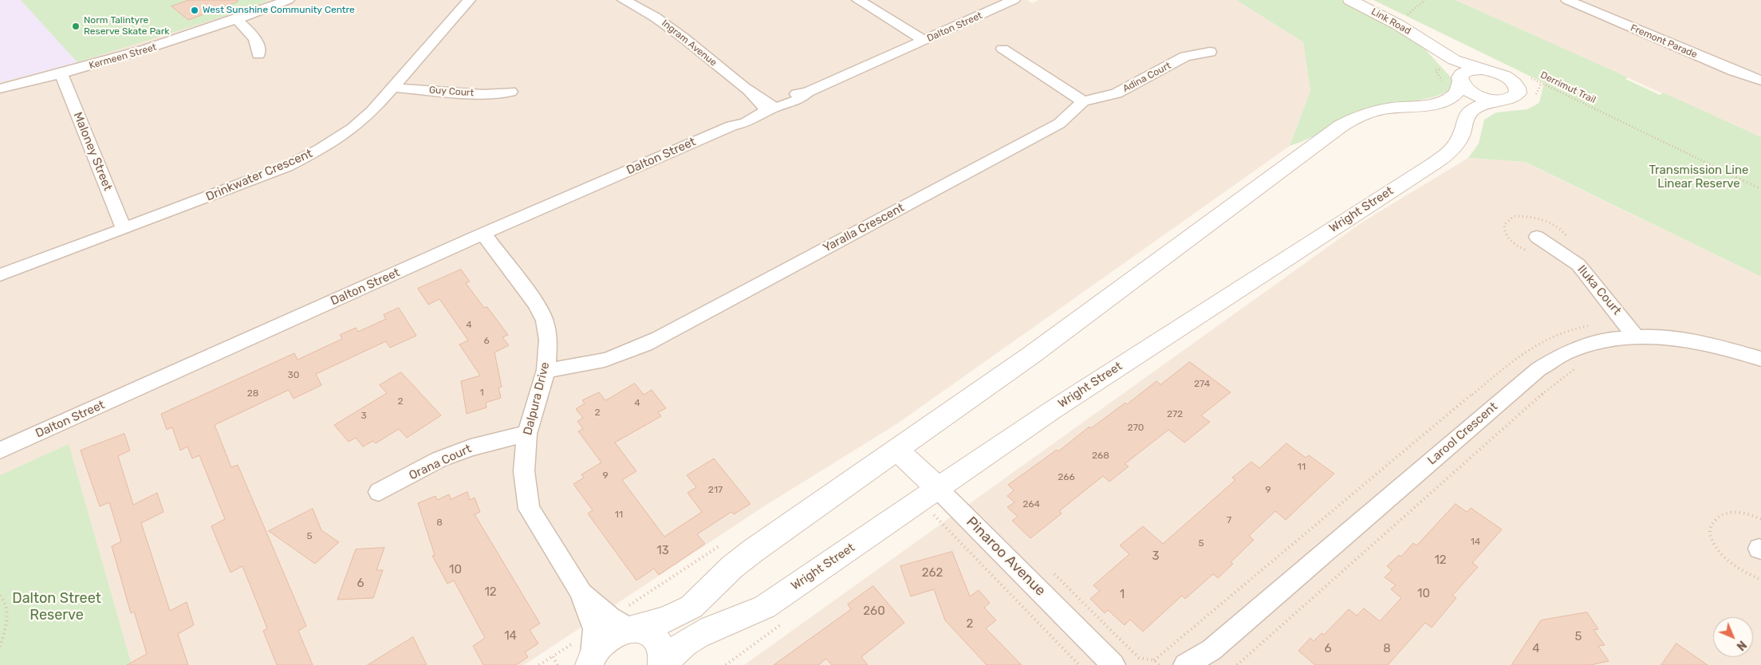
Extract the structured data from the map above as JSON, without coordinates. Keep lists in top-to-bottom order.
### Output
{
  "streets": {
    "street": [
      "Link Road",
      "Dalton Street",
      "Fremont Parade",
      "Ingram Avenue",
      "Kermeen Street",
      "Adina Court",
      "Guy Court",
      "Maloney Street",
      "Drinkwater Crescent",
      "Wright Street",
      "Yaralla Crescent",
      "Iluka Court",
      "Dalpura Drive",
      "Larool Crescent",
      "Orana Court",
      "Pinaroo Avenue"
    ],
    "path": ["Derrimut Trail"]
  },
  "crossings": [
    ["Link Road", "Wright Street"],
    ["Dalton Street", "Ingram Avenue"],
    ["Dalton Street", "Dalpura Drive"],
    ["Kermeen Street", "Maloney Street"],
    ["Adina Court", "Yaralla Crescent"],
    ["Guy Court", "Drinkwater Crescent"],
    ["Maloney Street", "Drinkwater Crescent"],
    ["Wright Street", "Pinaroo Avenue"],
    ["Yaralla Crescent", "Dalpura Drive"],
    ["Iluka Court", "Larool Crescent"],
    ["Dalpura Drive", "Orana Court"]
  ],
  "parks": ["Transmission Line Linear Reserve", "Dalton Street Reserve"],
  "places": ["West Sunshine Community Centre", "Norm Talintyre Reserve Skate Park"],
  "house_numbers": [
    "4",
    "6",
    "30",
    "274",
    "1",
    "28",
    "2",
    "4",
    "2",
    "272",
    "3",
    "270",
    "268",
    "11",
    "9",
    "266",
    "217",
    "9",
    "264",
    "11",
    "7",
    "8",
    "5",
    "14",
    "5",
    "13",
    "3",
    "12",
    "10",
    "262",
    "6",
    "12",
    "10",
    "1",
    "260",
    "2",
    "14",
    "5",
    "6",
    "8",
    "4"
  ],
  "north": "bottom right"
}
